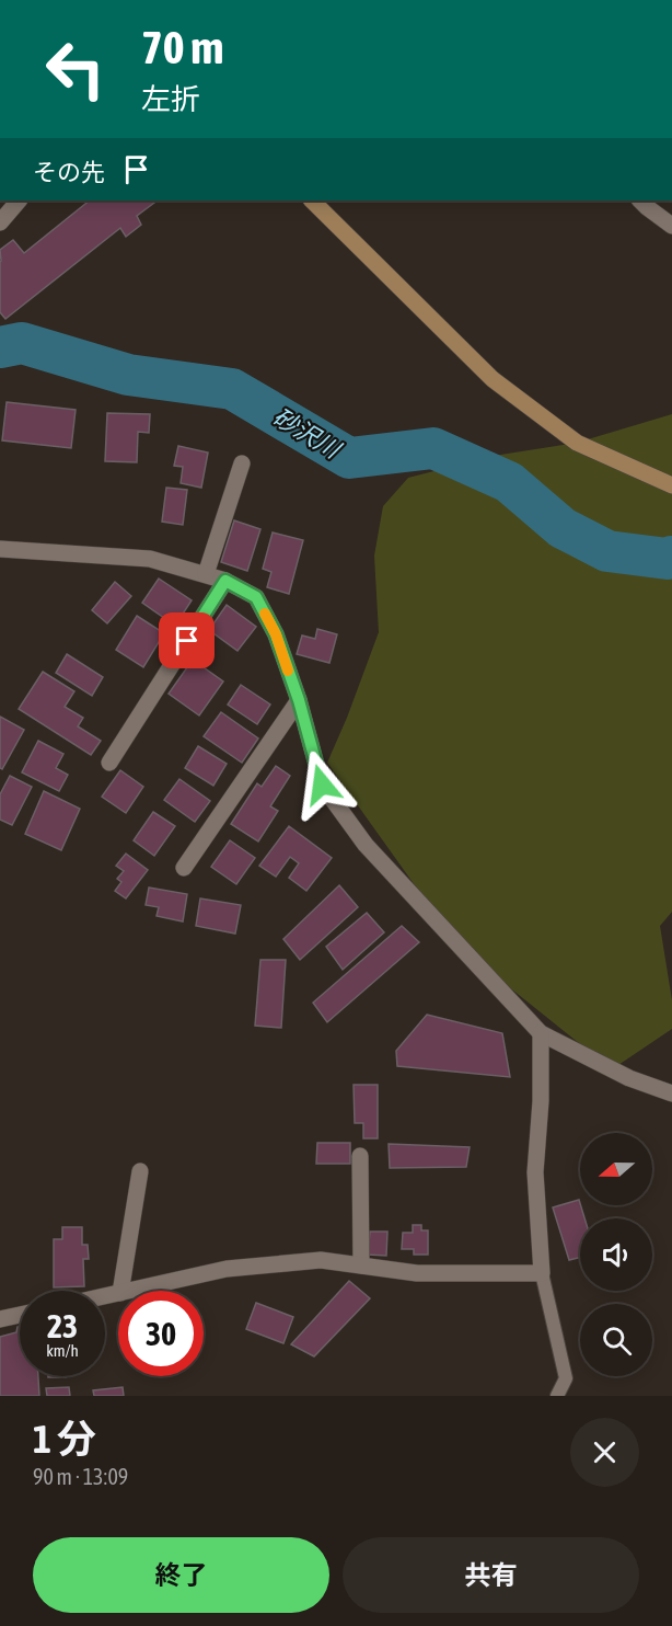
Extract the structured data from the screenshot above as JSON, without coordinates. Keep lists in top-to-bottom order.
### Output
{
  "water": ["砂沢川"],
  "north": "left",
  "page": {
    "turn": ["70 m", "左折"],
    "then": "その先",
    "speed": "23 km/h",
    "limit": "30",
    "heading": ["1 分", "90 m · 13:09"],
    "buttons": ["終了", "共有"]
  }
}
